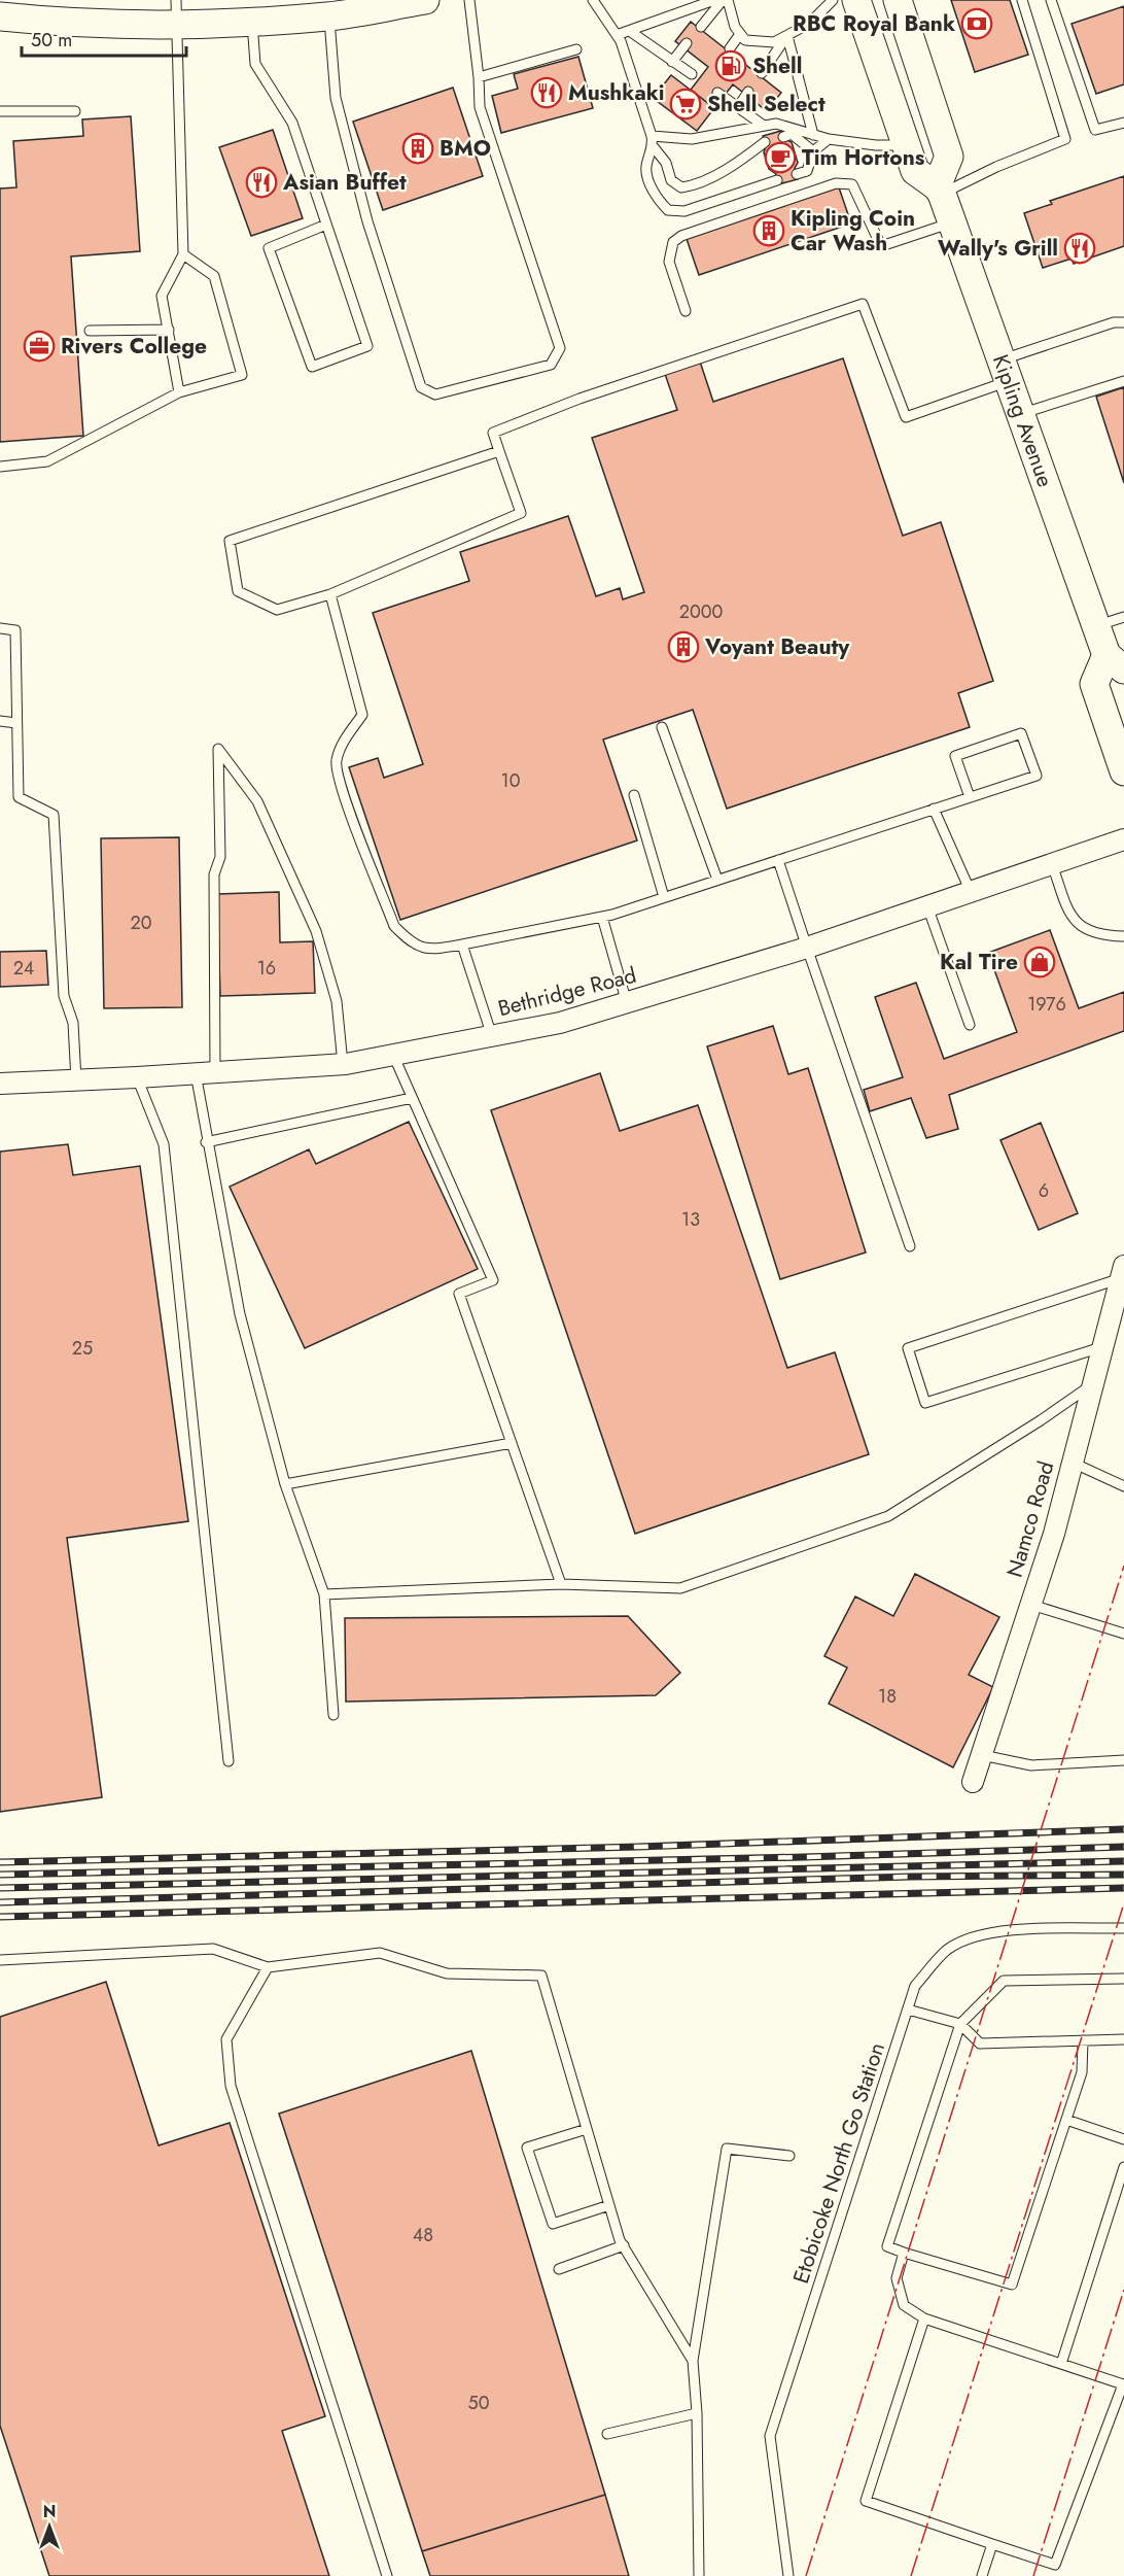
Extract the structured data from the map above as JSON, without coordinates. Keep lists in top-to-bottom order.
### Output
{
  "streets": {
    "main road": ["Kipling Avenue"],
    "street": ["Bethridge Road", "Namco Road"],
    "lane": ["Etobicoke North Go Station"]
  },
  "places": {
    "bank": ["RBC Royal Bank"],
    "fuel station": ["Shell"],
    "restaurant": ["Mushkaki", "Asian Buffet", "Wally's Grill"],
    "supermarket": ["Shell Select"],
    "building": ["BMO", "Kipling Coin Car Wash", "Voyant Beauty"],
    "cafe": ["Tim Hortons"],
    "office": ["Rivers College"],
    "shop": ["Kal Tire"]
  },
  "house_numbers": [
    "2000",
    "10",
    "20",
    "24",
    "16",
    "1976",
    "6",
    "13",
    "25",
    "18",
    "48",
    "50"
  ],
  "scale_bar": "50 m",
  "north": "top"
}
